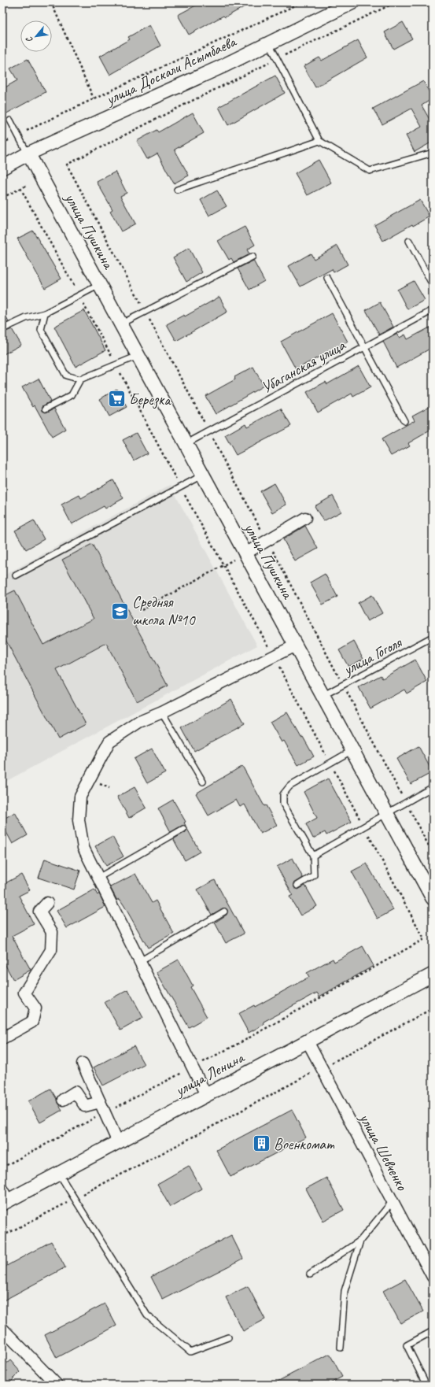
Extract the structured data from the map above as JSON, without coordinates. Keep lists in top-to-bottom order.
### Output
{
  "streets": {
    "street": [
      "улица Доскали Асымбаева",
      "улица Пушкина",
      "улица Ленина",
      "улица Шевченко"
    ],
    "lane": ["Убаганская улица", "улица Гоголя"]
  },
  "crossings": [
    ["улица Доскали Асымбаева", "улица Пушкина"],
    ["улица Пушкина", "Убаганская улица"],
    ["улица Пушкина", "улица Гоголя"],
    ["улица Ленина", "улица Шевченко"]
  ],
  "places": {
    "supermarket": ["Березка"],
    "school or university": ["Средняя школа №10"],
    "building": ["Военкомат"]
  },
  "north": "bottom left"
}
